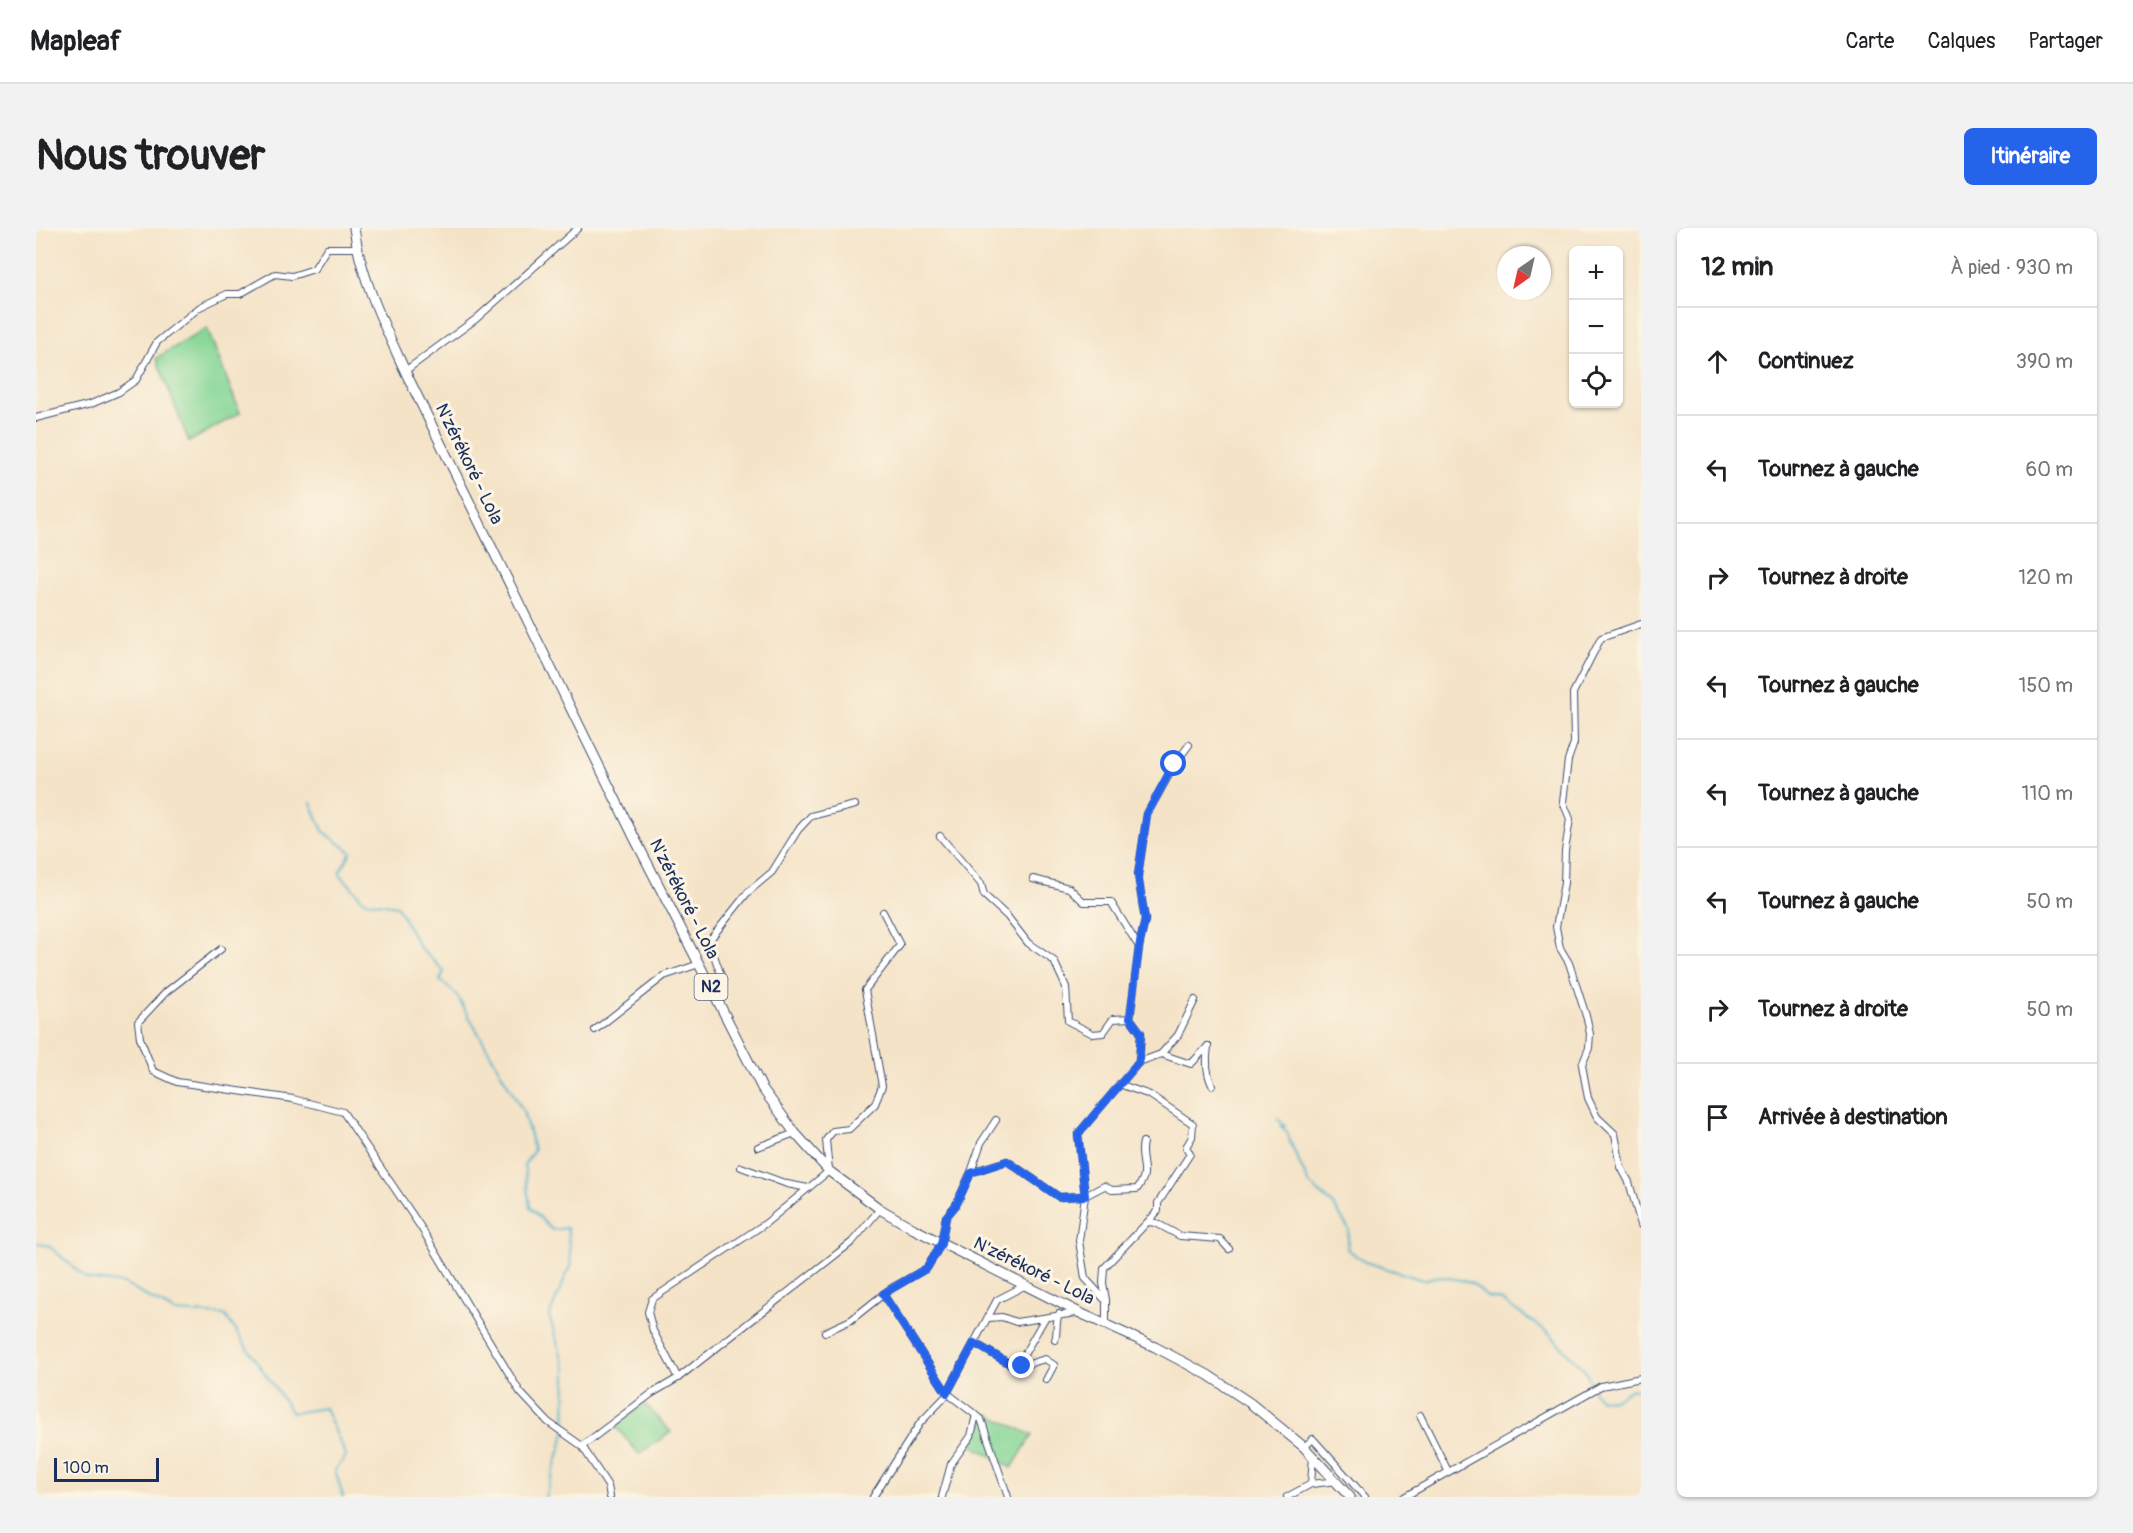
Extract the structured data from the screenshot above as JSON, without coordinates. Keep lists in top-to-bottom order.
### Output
{
  "streets": {
    "highway": ["N'zérékoré - Lola", "N2"]
  },
  "scale_bar": "100 m",
  "north": "bottom left",
  "page": {
    "header": "Mapleaf",
    "nav": ["Carte", "Calques", "Partager"],
    "buttons": "Itinéraire",
    "title": "Nous trouver",
    "heading": ["12 min", "À pied · 930 m"],
    "map_buttons": ["+", "−"],
    "list": [
      ["Continuez", "390 m"],
      ["Tournez à gauche", "60 m"],
      ["Tournez à droite", "120 m"],
      ["Tournez à gauche", "150 m"],
      ["Tournez à gauche", "110 m"],
      ["Tournez à gauche", "50 m"],
      ["Tournez à droite", "50 m"],
      "Arrivée à destination"
    ],
    "scale": "100 m"
  }
}
